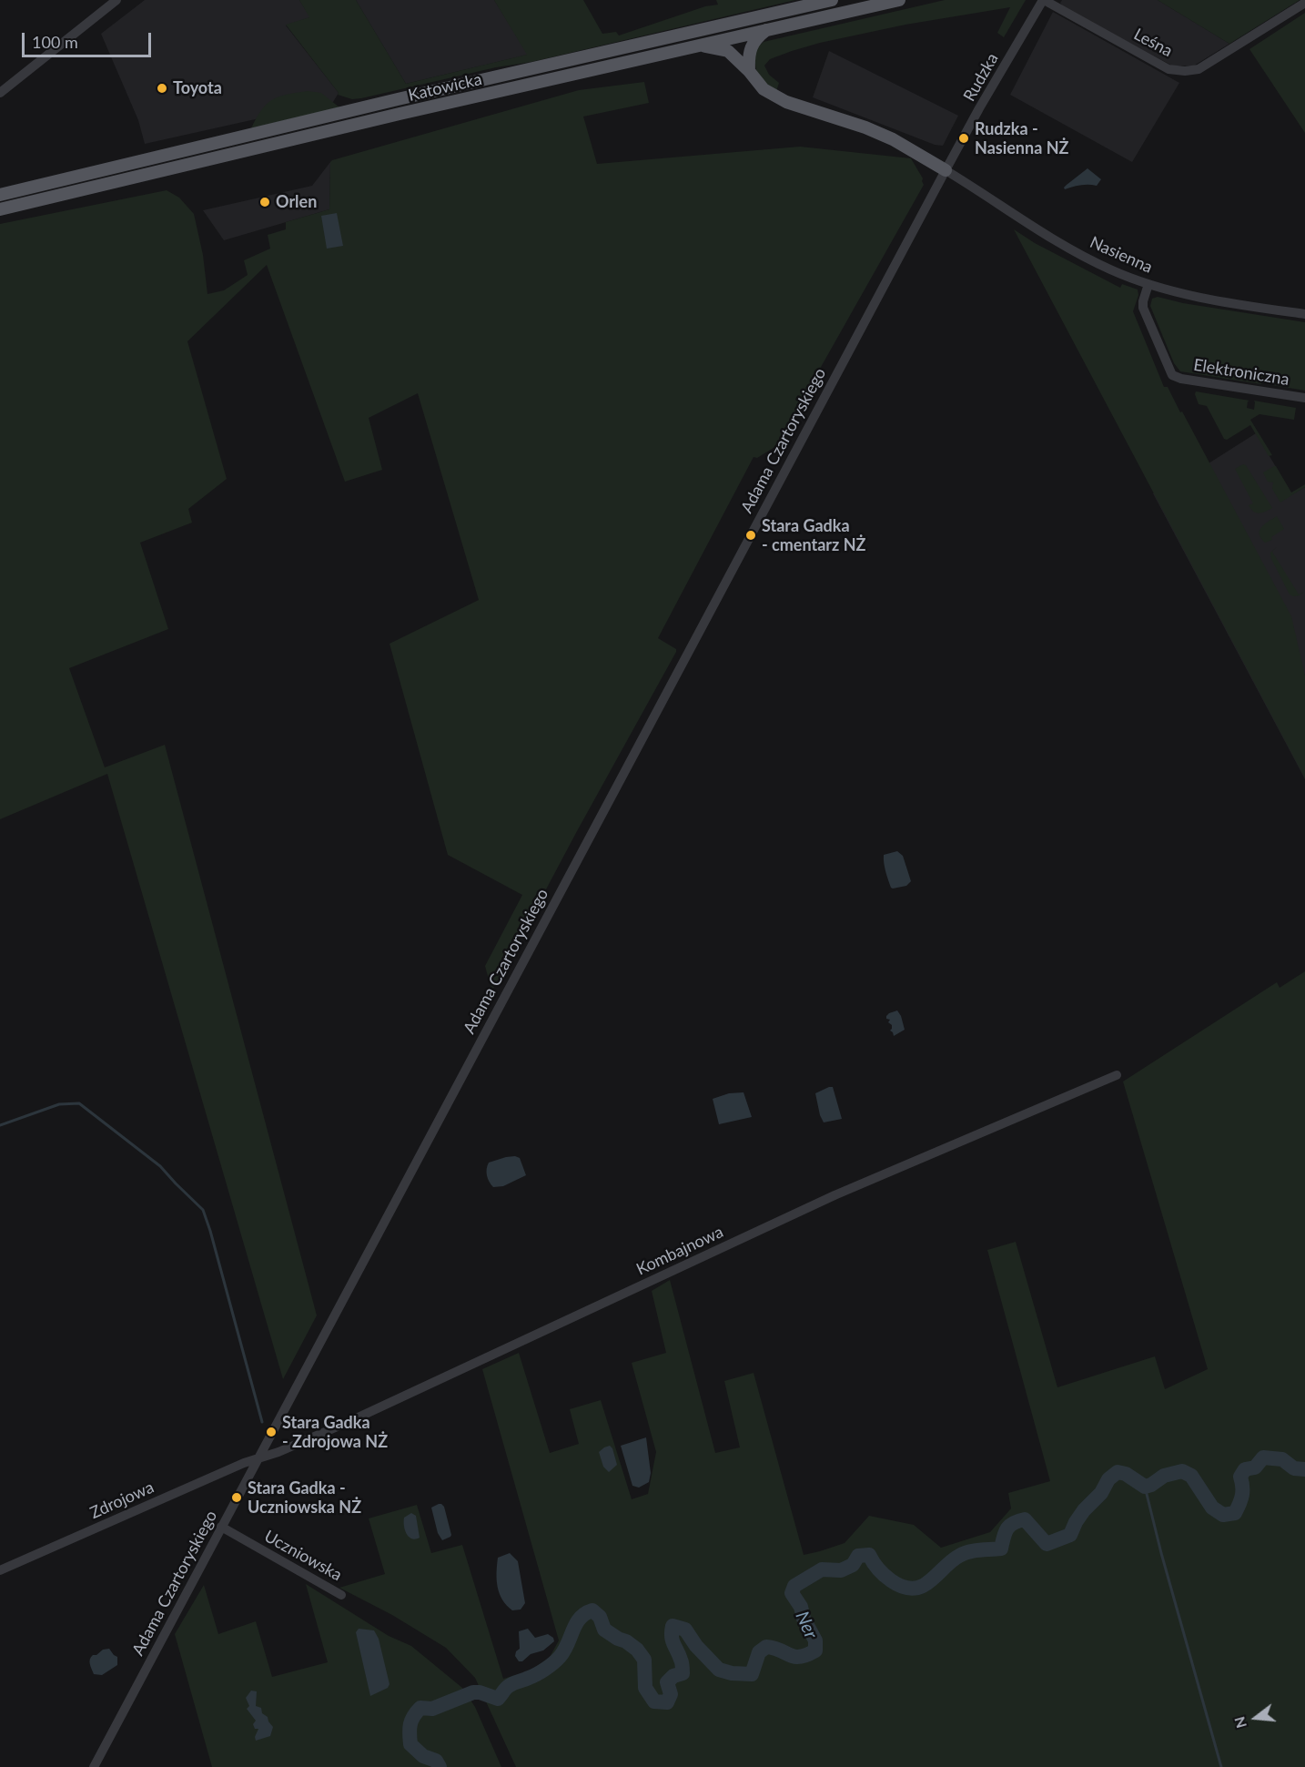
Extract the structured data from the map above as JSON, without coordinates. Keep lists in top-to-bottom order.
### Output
{
  "streets": {
    "main road": ["Katowicka"],
    "street": [
      "Leśna",
      "Rudzka",
      "Nasienna",
      "Elektroniczna",
      "Adama Czartoryskiego",
      "Kombajnowa",
      "Zdrojowa",
      "Uczniowska"
    ]
  },
  "crossings": [
    ["Leśna", "Rudzka"],
    ["Rudzka", "Nasienna"],
    ["Rudzka", "Adama Czartoryskiego"],
    ["Nasienna", "Elektroniczna"],
    ["Nasienna", "Adama Czartoryskiego"],
    ["Adama Czartoryskiego", "Kombajnowa"],
    ["Adama Czartoryskiego", "Zdrojowa"],
    ["Adama Czartoryskiego", "Uczniowska"],
    ["Kombajnowa", "Zdrojowa"]
  ],
  "water": ["Ner"],
  "places": [
    "Toyota",
    "Rudzka - Nasienna NŻ",
    "Orlen",
    "Stara Gadka - cmentarz NŻ",
    "Stara Gadka - Zdrojowa NŻ",
    "Stara Gadka - Uczniowska NŻ"
  ],
  "scale_bar": "100 m",
  "north": "left"
}
